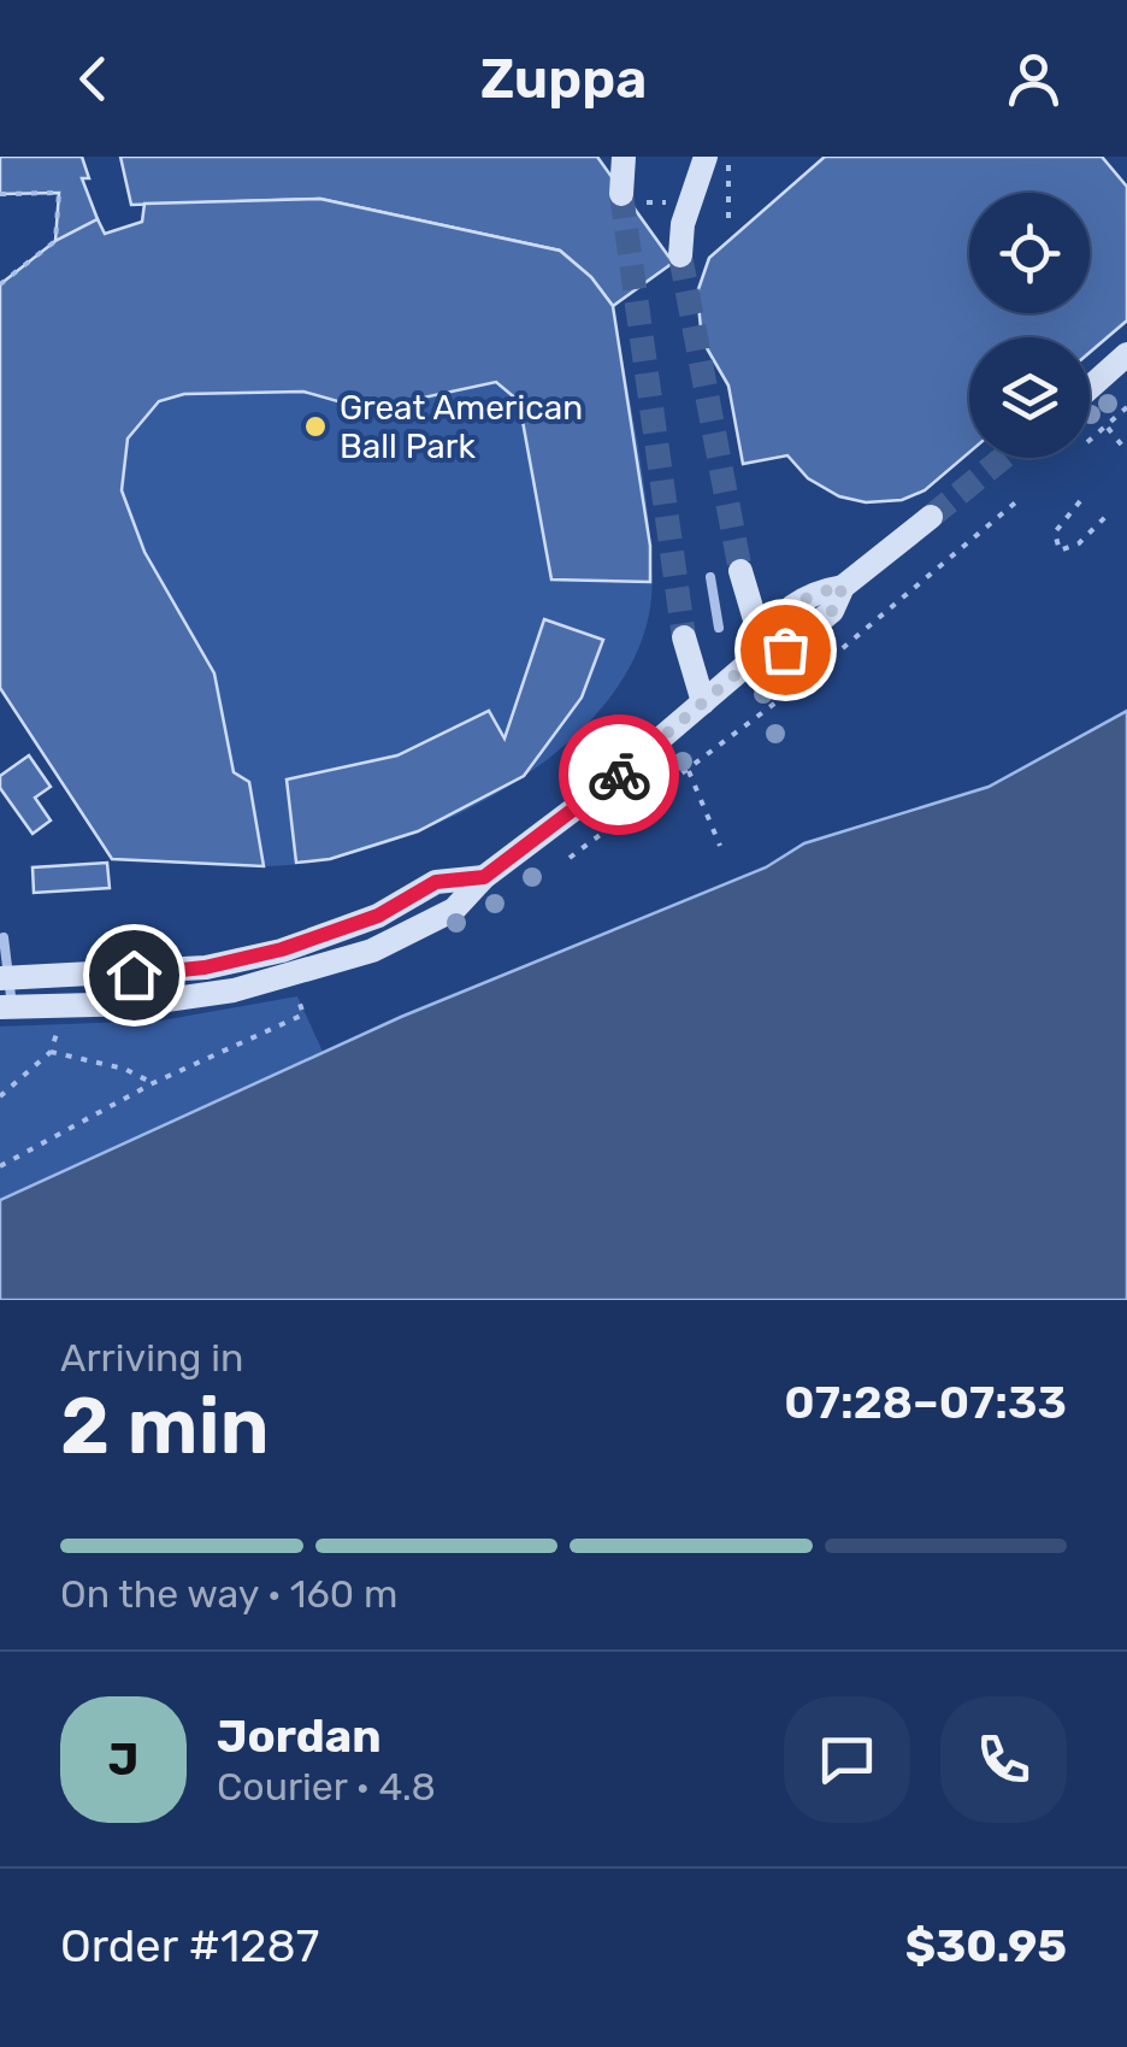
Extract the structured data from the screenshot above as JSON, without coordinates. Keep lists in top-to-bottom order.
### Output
{
  "places": ["Great American Ball Park"],
  "page": {
    "header": "Zuppa",
    "heading": ["2 min", "Arriving in", "07:28–07:33"],
    "panel": [
      "Jordan",
      "Courier · 4.8",
      "Order #1287",
      "$30.95"
    ],
    "bar": "On the way · 160 m",
    "round": "J"
  }
}
